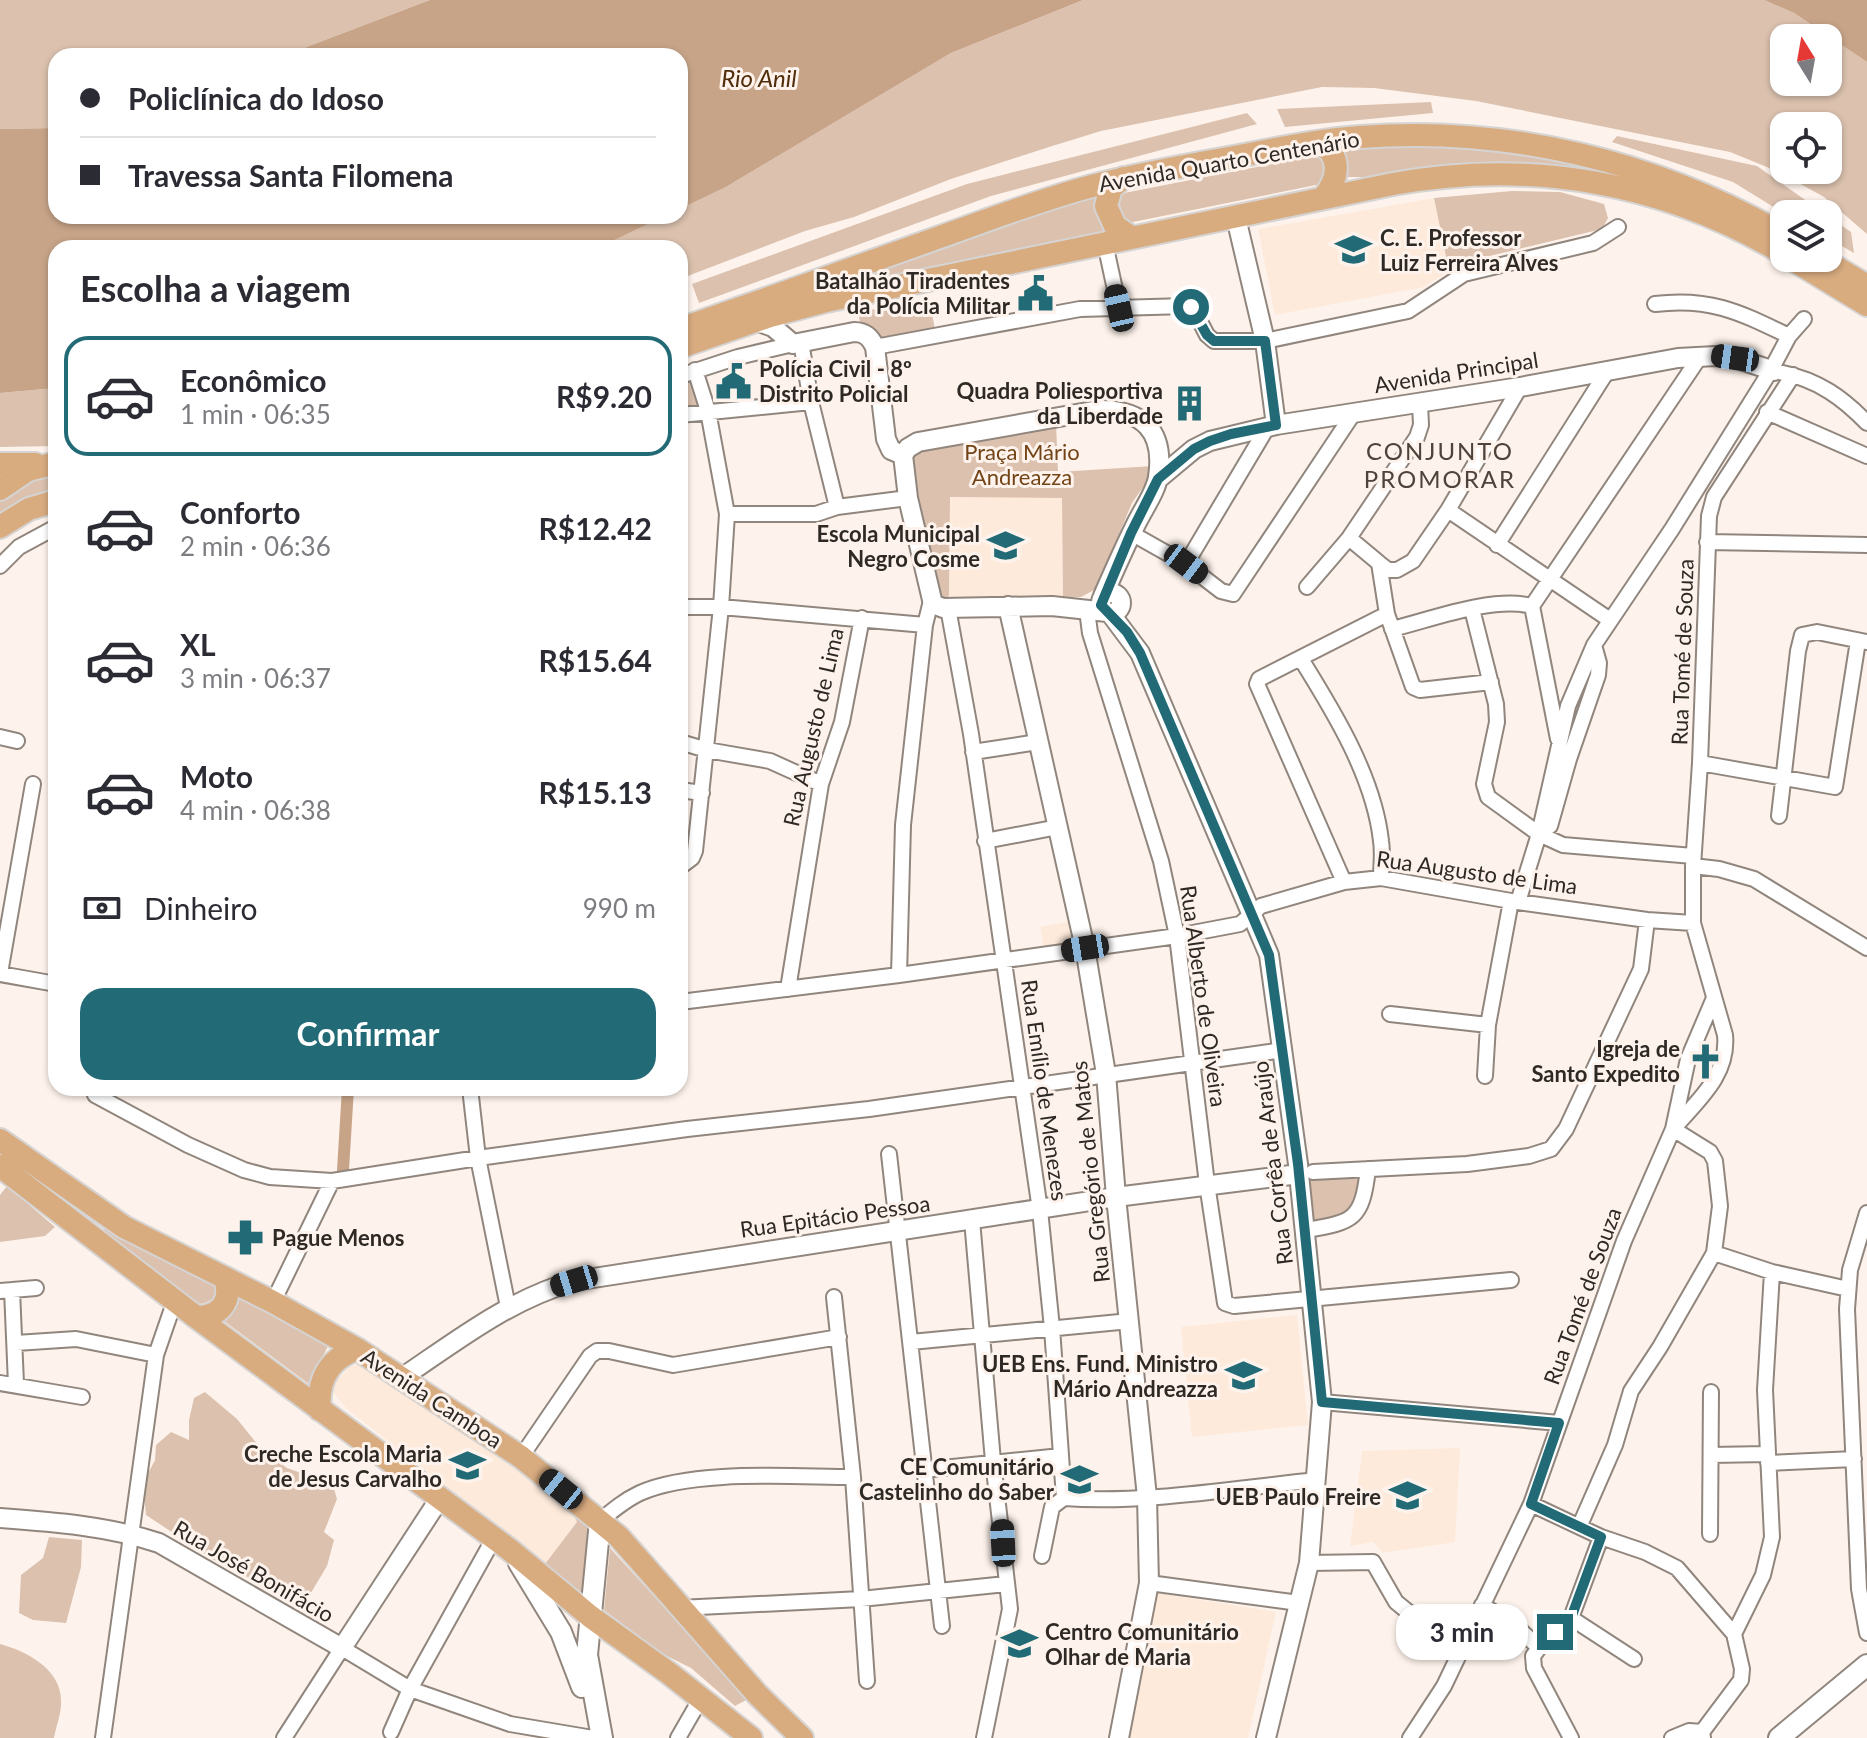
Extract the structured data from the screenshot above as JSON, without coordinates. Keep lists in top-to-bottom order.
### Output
{
  "streets": {
    "main road": ["Avenida Quarto Centenário", "Avenida Camboa"],
    "street": [
      "Avenida Principal",
      "Rua Tomé de Souza",
      "Rua Augusto de Lima",
      "Rua Alberto de Oliveira",
      "Rua Emílio de Menezes",
      "Rua Corrêa de Araújo",
      "Rua Gregório de Matos",
      "Rua Epitácio Pessoa",
      "Rua José Bonifácio"
    ]
  },
  "crossings": [
    ["Avenida Principal", "Rua Tomé de Souza"],
    ["Rua Tomé de Souza", "Rua Augusto de Lima"],
    ["Rua Augusto de Lima", "Rua Alberto de Oliveira"],
    ["Rua Augusto de Lima", "Rua Emílio de Menezes"],
    ["Rua Augusto de Lima", "Rua Corrêa de Araújo"],
    ["Rua Augusto de Lima", "Rua Gregório de Matos"],
    ["Rua Augusto de Lima", "Rua Epitácio Pessoa"],
    ["Rua Alberto de Oliveira", "Rua Corrêa de Araújo"],
    ["Rua Alberto de Oliveira", "Rua Epitácio Pessoa"],
    ["Rua Emílio de Menezes", "Rua Epitácio Pessoa"],
    ["Rua Corrêa de Araújo", "Rua Epitácio Pessoa"],
    ["Rua Gregório de Matos", "Rua Epitácio Pessoa"],
    ["Rua Epitácio Pessoa", "Avenida Camboa"]
  ],
  "districts": ["CONJUNTO PROMORAR"],
  "water": ["Rio Anil"],
  "parks": ["Praça Mário Andreazza"],
  "places": {
    "school or university": [
      "C. E. Professor Luiz Ferreira Alves",
      "Escola Municipal Negro Cosme",
      "UEB Ens. Fund. Ministro Mário Andreazza",
      "Creche Escola Maria de Jesus Carvalho",
      "CE Comunitário Castelinho do Saber",
      "UEB Paulo Freire",
      "Centro Comunitário Olhar de Maria"
    ],
    "public building": ["Batalhão Tiradentes da Polícia Militar", "Polícia Civil - 8º Distrito Policial"],
    "building": ["Quadra Poliesportiva da Liberdade"],
    "church": ["Igreja de Santo Expedito"],
    "pharmacy": ["Pague Menos"]
  },
  "north": "top",
  "page": {
    "banner": ["Policlínica do Idoso", "Travessa Santa Filomena"],
    "heading": "Escolha a viagem",
    "list": [
      {
        "name": "Econômico",
        "note": "1 min · 06:35",
        "value": "R$9.20"
      },
      {
        "name": "Conforto",
        "note": "2 min · 06:36",
        "value": "R$12.42"
      },
      {
        "name": "XL",
        "note": "3 min · 06:37",
        "value": "R$15.64"
      },
      {
        "name": "Moto",
        "note": "4 min · 06:38",
        "value": "R$15.13"
      }
    ],
    "pay": ["Dinheiro", "990 m"],
    "buttons": "Confirmar",
    "bubble": "3 min"
  }
}
